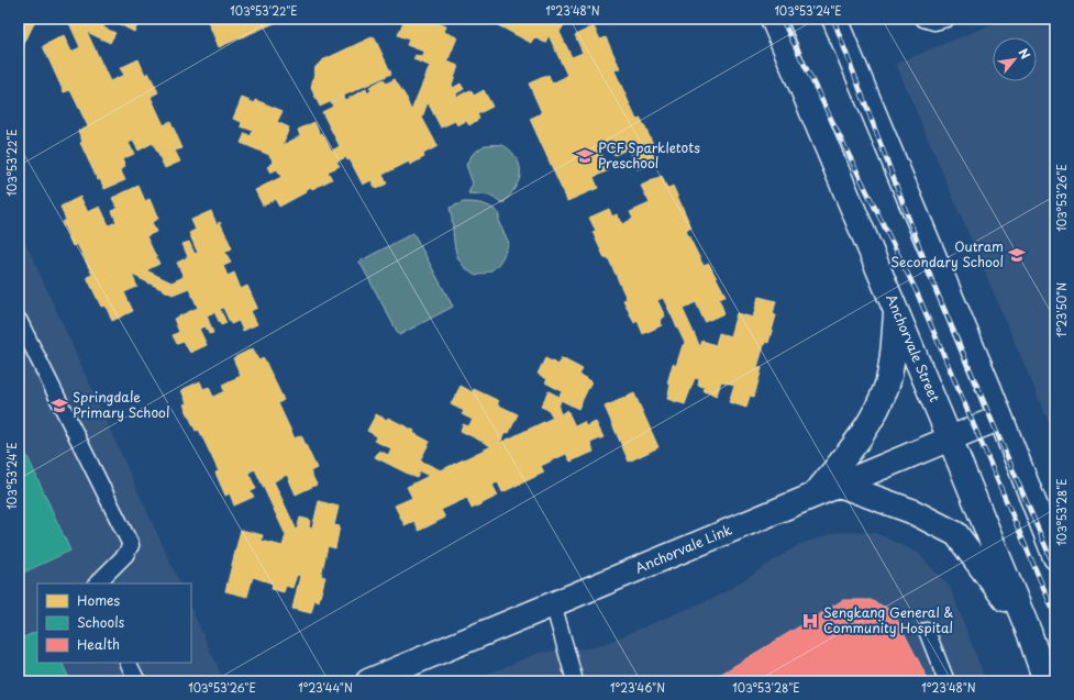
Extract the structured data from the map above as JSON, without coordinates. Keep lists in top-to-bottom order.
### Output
{
  "streets": {
    "street": ["Anchorvale Street", "Anchorvale Link"]
  },
  "crossings": [
    ["Anchorvale Street", "Anchorvale Link"]
  ],
  "places": {
    "school or university": ["PCF Sparkletots Preschool", "Outram Secondary School", "Springdale Primary School"],
    "hospital": ["Sengkang General & Community Hospital"]
  },
  "legend": ["Homes", "Schools", "Health"],
  "north": "top right",
  "coordinates": [
    "103°53'22\"E",
    "1°23'48\"N",
    "103°53'24\"E",
    "103°53'26\"E",
    "1°23'50\"N",
    "103°53'28\"E",
    "1°23'44\"N",
    "1°23'46\"N"
  ]
}
